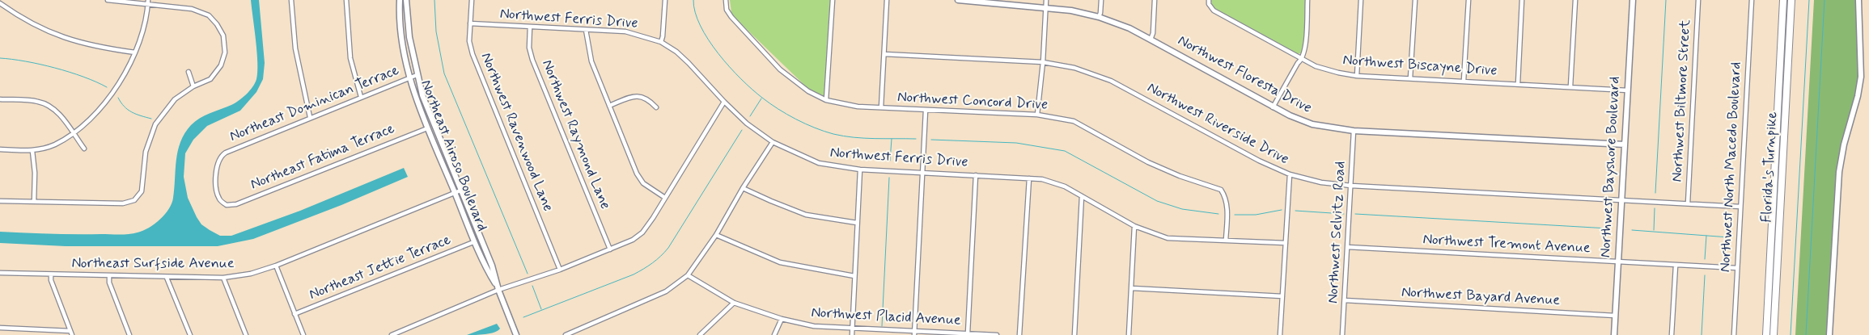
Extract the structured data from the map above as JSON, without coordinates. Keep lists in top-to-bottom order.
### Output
{
  "streets": {
    "highway": ["Florida's Turnpike"],
    "street": [
      "Northwest Ferris Drive",
      "Northwest Biscayne Drive",
      "Northwest Floresta Drive",
      "Northwest Biltmore Street",
      "Northwest Concord Drive",
      "Northeast Dominican Terrace",
      "Northwest Riverside Drive",
      "Northwest Ravenwood Lane",
      "Northwest Raymond Lane",
      "Northeast Airoso Boulevard",
      "Northeast Fatima Terrace",
      "Northwest Bayshore Boulevard",
      "Northwest North Macedo Boulevard",
      "Northwest Selvitz Road",
      "Northwest Tremont Avenue",
      "Northeast Surfside Avenue",
      "Northeast Jettie Terrace",
      "Northwest Bayard Avenue",
      "Northwest Placid Avenue"
    ]
  },
  "crossings": [
    ["Northwest Ferris Drive", "Northwest Concord Drive"],
    ["Northwest Ferris Drive", "Northwest Ravenwood Lane"],
    ["Northwest Ferris Drive", "Northwest Raymond Lane"],
    ["Northwest Biscayne Drive", "Northwest Bayshore Boulevard"],
    ["Northwest Floresta Drive", "Northwest Bayshore Boulevard"],
    ["Northwest Floresta Drive", "Northwest Selvitz Road"],
    ["Northwest Biltmore Street", "Northwest Riverside Drive"],
    ["Northeast Dominican Terrace", "Northeast Airoso Boulevard"],
    ["Northeast Dominican Terrace", "Northeast Fatima Terrace"],
    ["Northwest Riverside Drive", "Northwest Bayshore Boulevard"],
    ["Northwest Riverside Drive", "Northwest North Macedo Boulevard"],
    ["Northwest Riverside Drive", "Northwest Selvitz Road"],
    ["Northeast Airoso Boulevard", "Northeast Fatima Terrace"],
    ["Northeast Airoso Boulevard", "Northeast Surfside Avenue"],
    ["Northeast Airoso Boulevard", "Northeast Jettie Terrace"],
    ["Northwest Bayshore Boulevard", "Northwest Tremont Avenue"],
    ["Northwest Bayshore Boulevard", "Northwest Bayard Avenue"],
    ["Northwest North Macedo Boulevard", "Northwest Tremont Avenue"],
    ["Northwest Selvitz Road", "Northwest Tremont Avenue"],
    ["Northwest Selvitz Road", "Northwest Bayard Avenue"]
  ]
}
